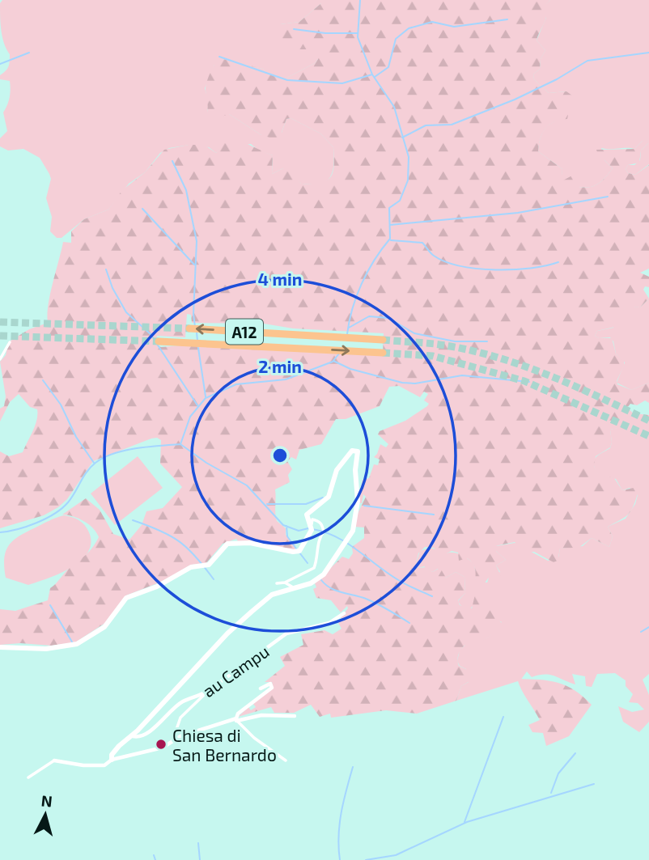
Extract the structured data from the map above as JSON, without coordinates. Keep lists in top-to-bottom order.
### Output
{
  "streets": {
    "highway": ["A12"],
    "street": ["au Campu"]
  },
  "places": ["Chiesa di San Bernardo"],
  "north": "top",
  "rings": ["4 min", "2 min"]
}
